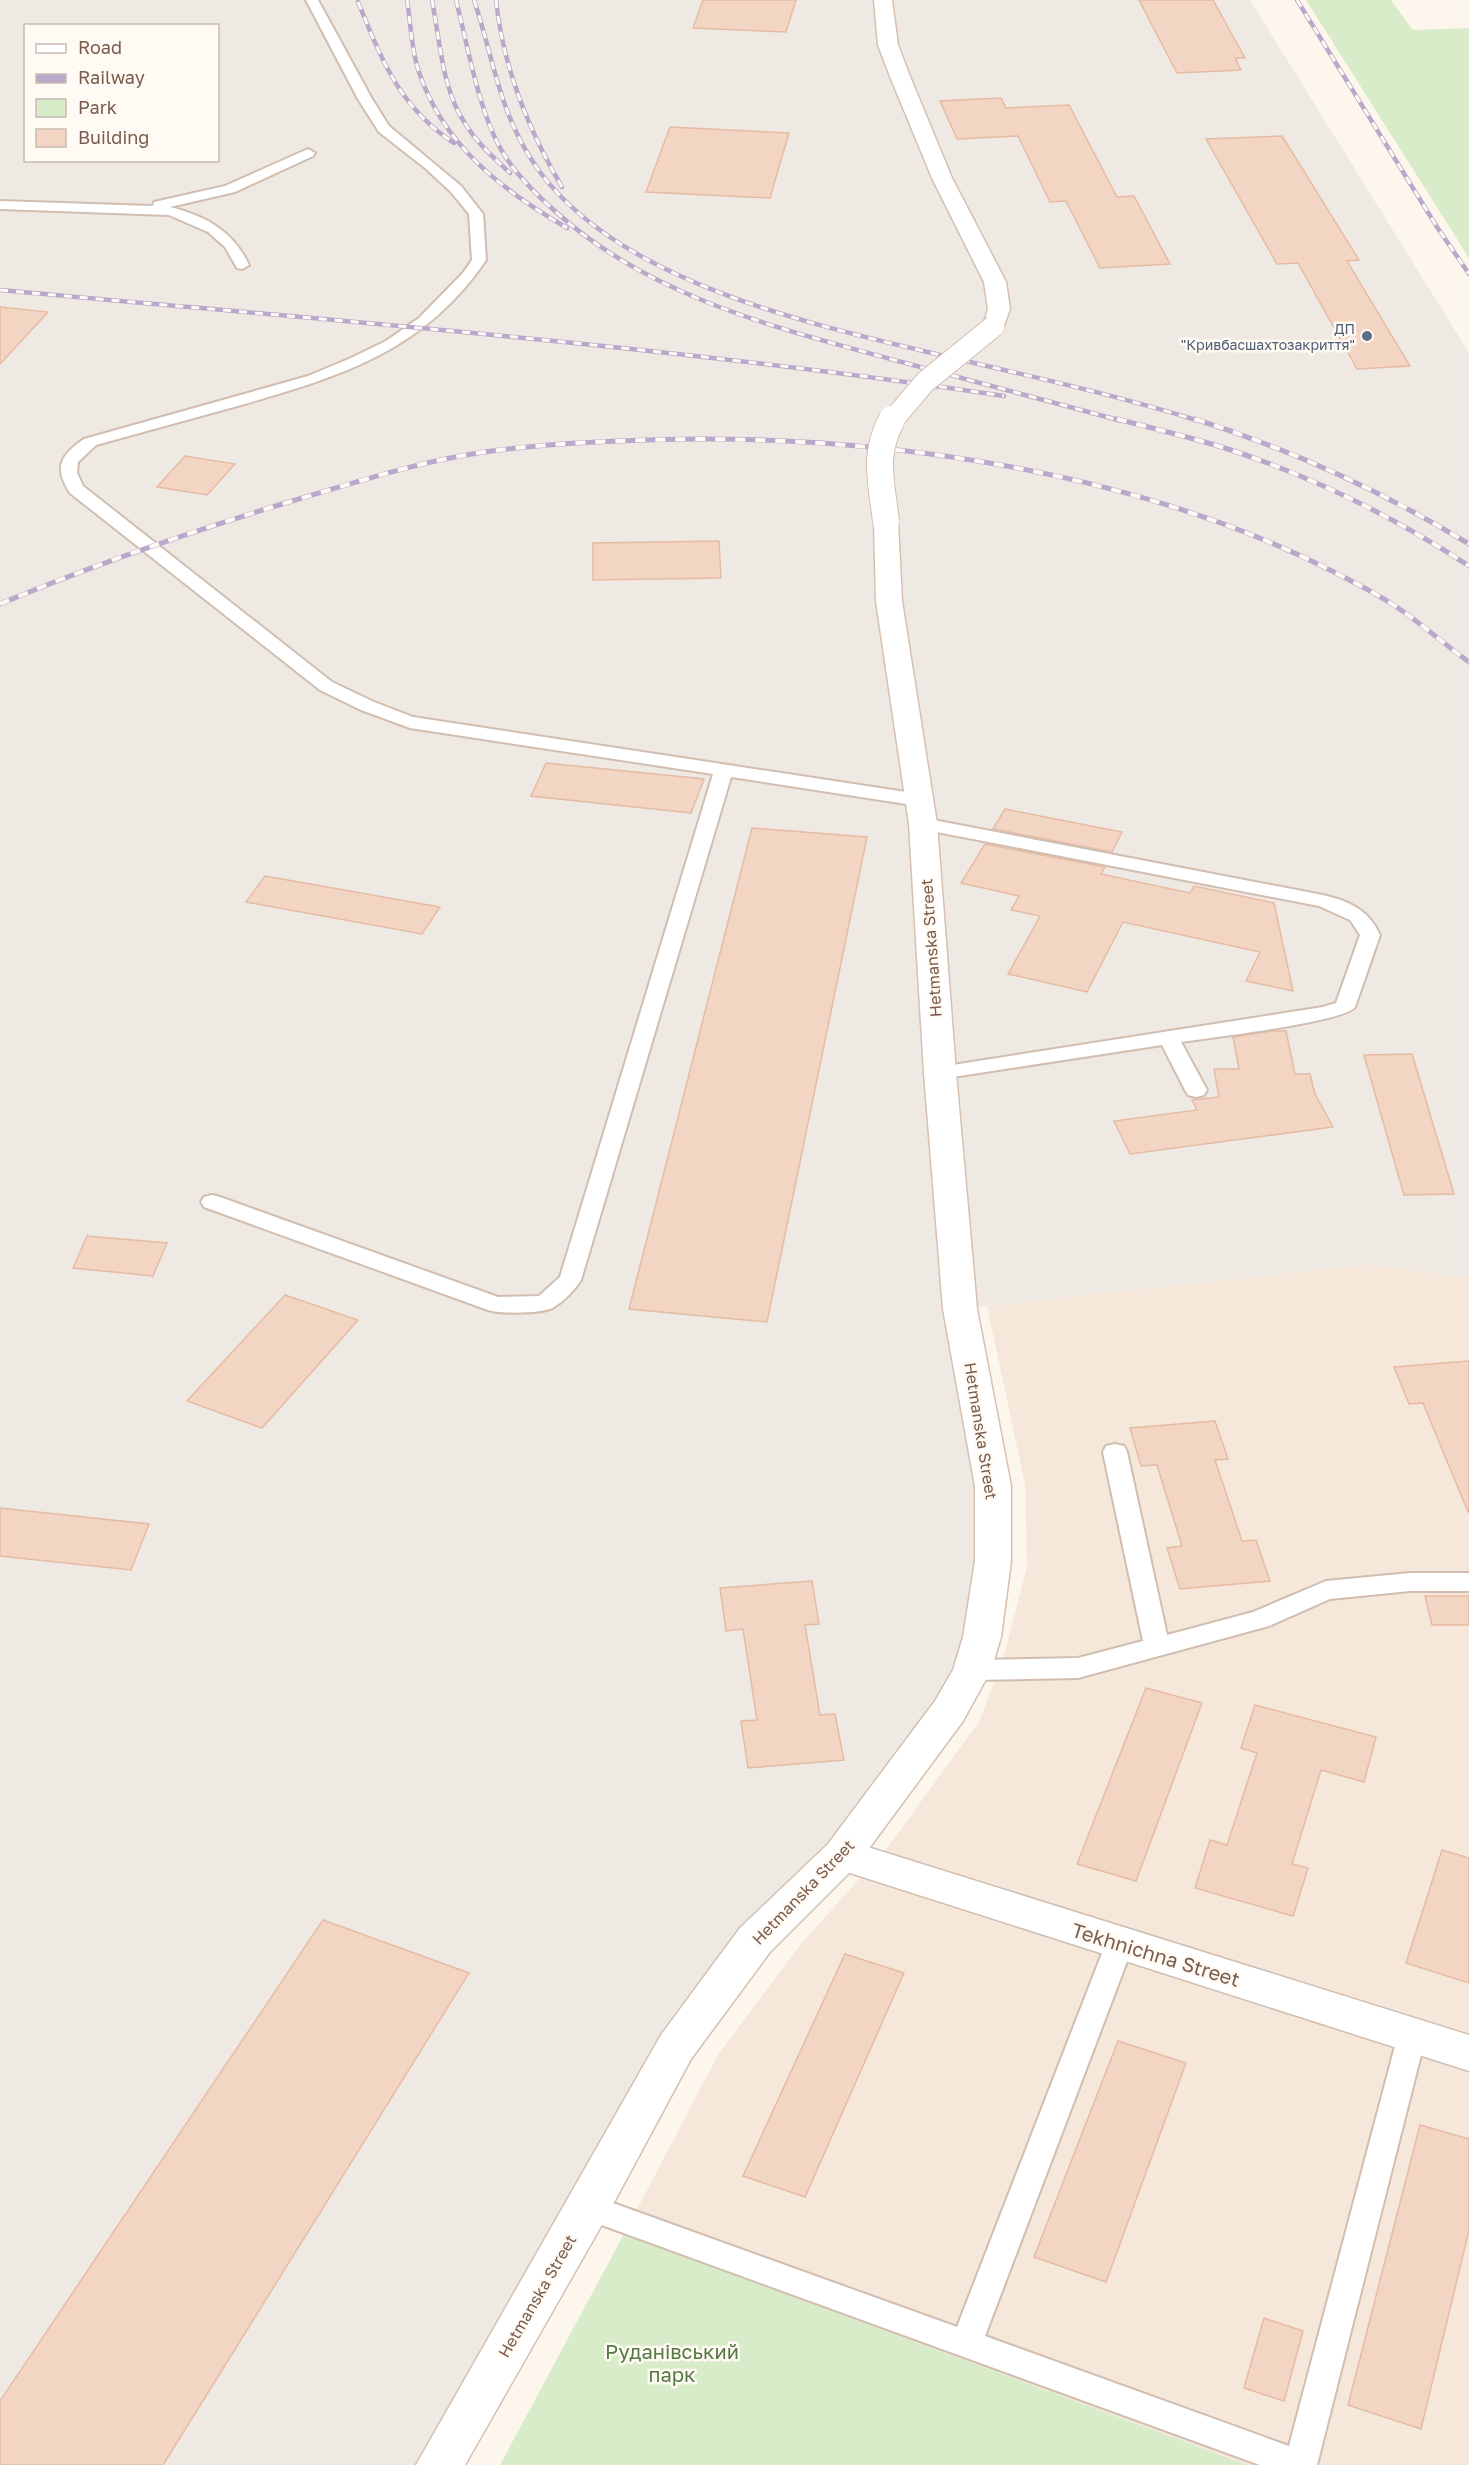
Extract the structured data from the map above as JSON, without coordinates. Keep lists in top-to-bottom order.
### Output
{
  "streets": {
    "street": ["Hetmanska Street", "Tekhnichna Street"]
  },
  "crossings": [
    ["Hetmanska Street", "Tekhnichna Street"]
  ],
  "parks": ["Руданівський парк"],
  "places": ["ДП \"Кривбасшахтозакриття\""],
  "legend": [
    "Road",
    "Railway",
    "Park",
    "Building"
  ]
}
